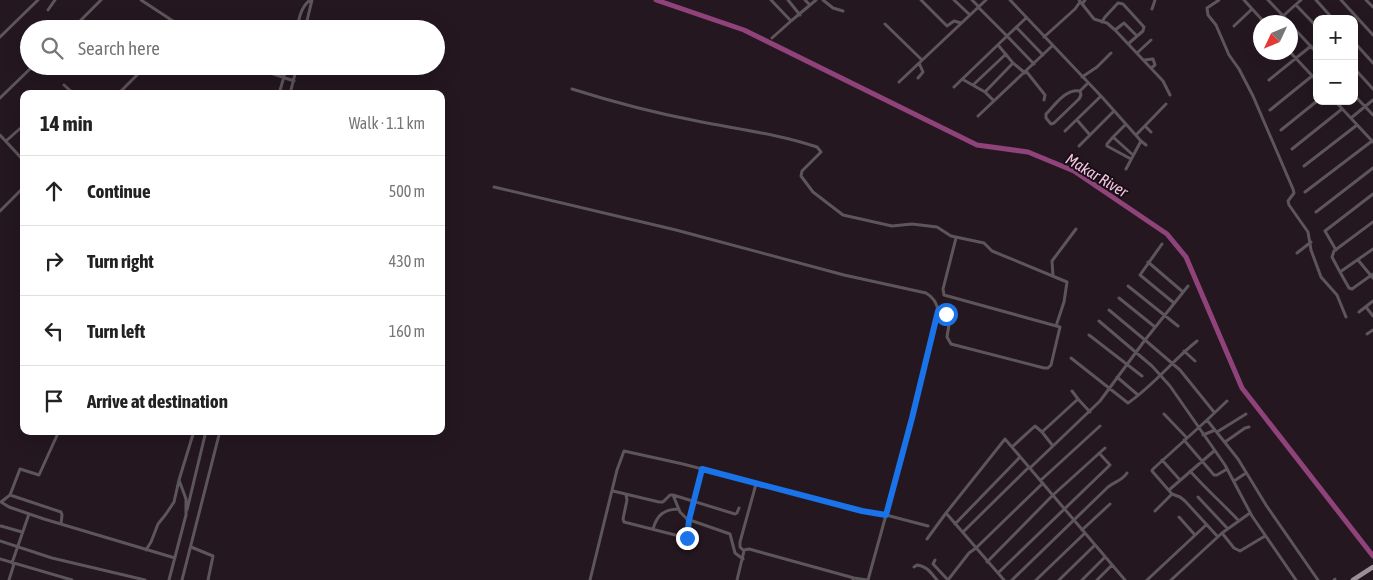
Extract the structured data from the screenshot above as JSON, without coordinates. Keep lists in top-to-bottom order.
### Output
{
  "water": ["Makar River"],
  "north": "bottom left",
  "page": {
    "map_buttons": ["+", "−"],
    "search": "Search here",
    "heading": ["14 min", "Walk · 1.1 km"],
    "list": [
      ["Continue", "500 m"],
      ["Turn right", "430 m"],
      ["Turn left", "160 m"],
      "Arrive at destination"
    ]
  }
}
